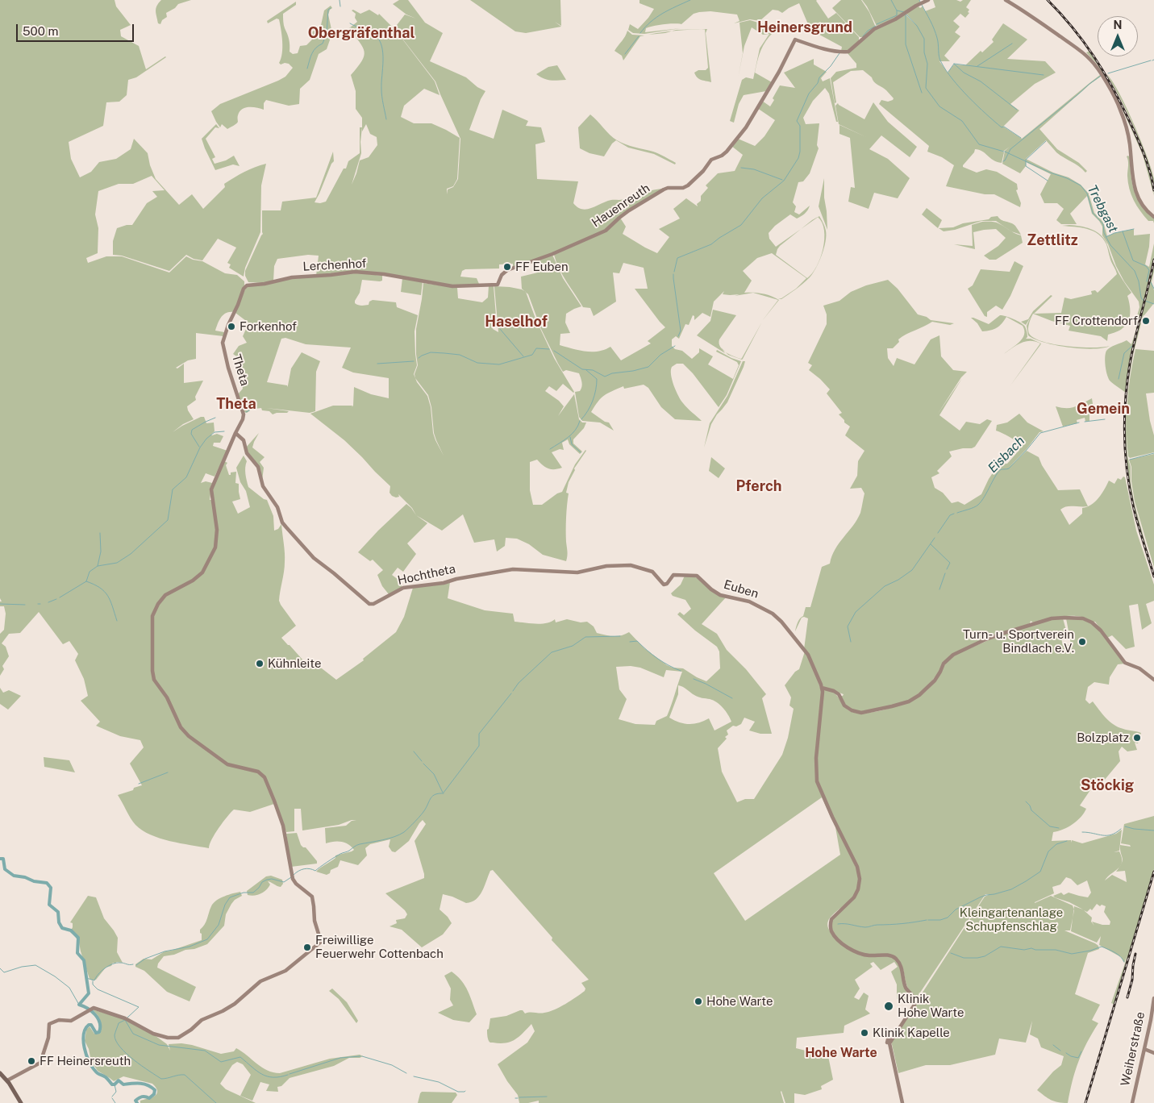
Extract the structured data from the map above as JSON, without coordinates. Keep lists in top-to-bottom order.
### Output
{
  "streets": {
    "street": [
      "Hauenreuth",
      "Lerchenhof",
      "Theta",
      "Hochtheta",
      "Euben",
      "Weiherstraße"
    ]
  },
  "crossings": [
    ["Hauenreuth", "Lerchenhof"],
    ["Lerchenhof", "Theta"],
    ["Theta", "Hochtheta"],
    ["Hochtheta", "Euben"]
  ],
  "districts": [
    "Heinersgrund",
    "Obergräfenthal",
    "Zettlitz",
    "Haselhof",
    "Theta",
    "Gemein",
    "Pferch",
    "Stöckig",
    "Hohe Warte"
  ],
  "water": ["Trebgast", "Eisbach"],
  "parks": ["Kleingartenanlage Schupfenschlag"],
  "places": [
    "FF Euben",
    "FF Crottendorf",
    "Forkenhof",
    "Turn- u. Sportverein Bindlach e.V.",
    "Kühnleite",
    "Bolzplatz",
    "Freiwillige Feuerwehr Cottenbach",
    "Hohe Warte",
    "Klinik Hohe Warte",
    "Klinik Kapelle",
    "FF Heinersreuth"
  ],
  "scale_bar": "500 m",
  "north": "top"
}
